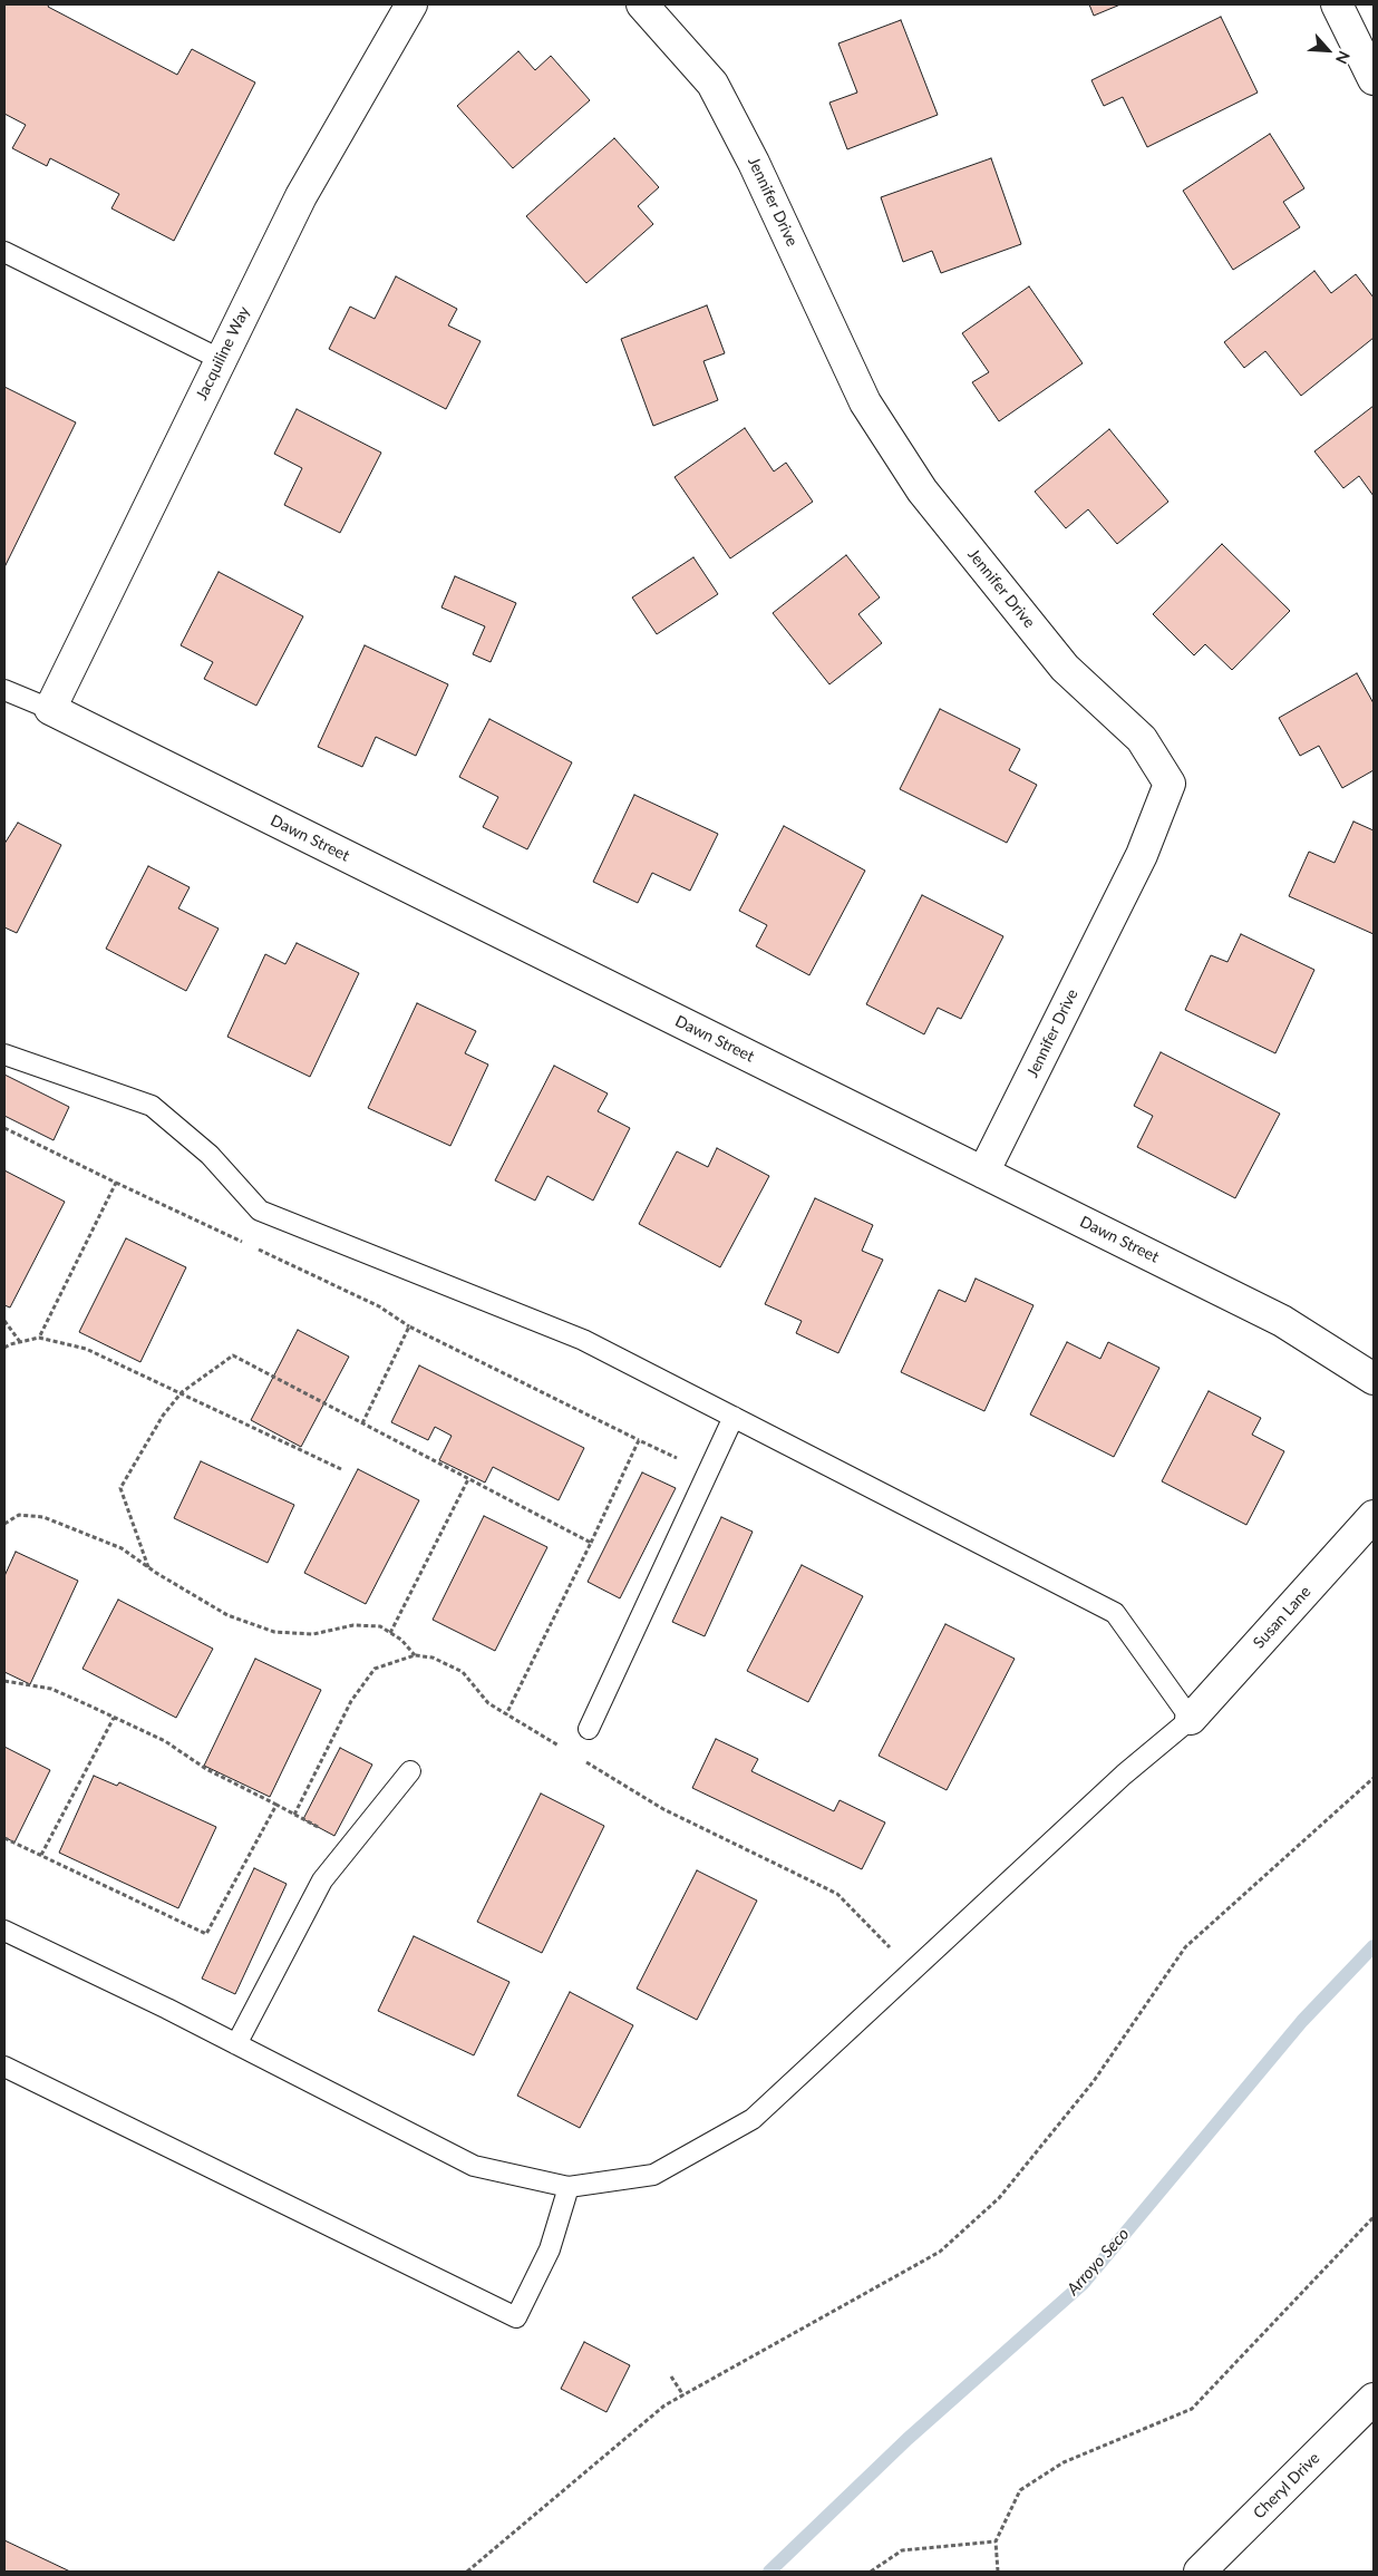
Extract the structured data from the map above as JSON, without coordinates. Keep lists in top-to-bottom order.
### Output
{
  "streets": {
    "street": [
      "Jennifer Drive",
      "Jacquiline Way",
      "Dawn Street",
      "Susan Lane",
      "Cheryl Drive"
    ]
  },
  "crossings": [
    ["Jennifer Drive", "Dawn Street"],
    ["Jacquiline Way", "Dawn Street"]
  ],
  "water": ["Arroyo Seco"],
  "north": "bottom right"
}
